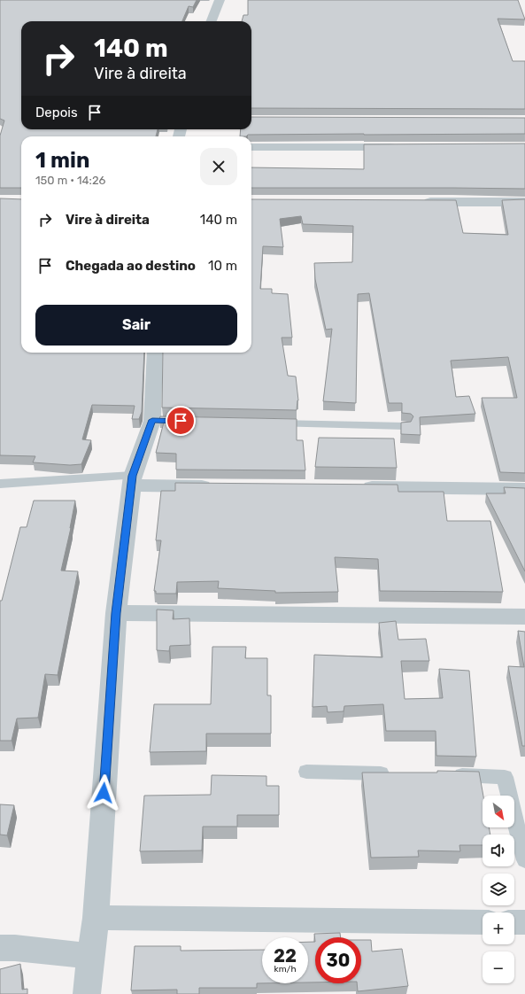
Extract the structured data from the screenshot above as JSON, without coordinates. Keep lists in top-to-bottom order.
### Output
{
  "north": "bottom right",
  "page": {
    "turn": ["140 m", "Vire à direita"],
    "then": "Depois",
    "heading": ["1 min", "150 m · 14:26"],
    "list": [
      {
        "name": "Vire à direita",
        "value": "140 m"
      },
      {
        "name": "Chegada ao destino",
        "value": "10 m"
      }
    ],
    "buttons": "Sair",
    "map_buttons": ["+", "−"],
    "speed": "22 km/h",
    "limit": "30"
  }
}
